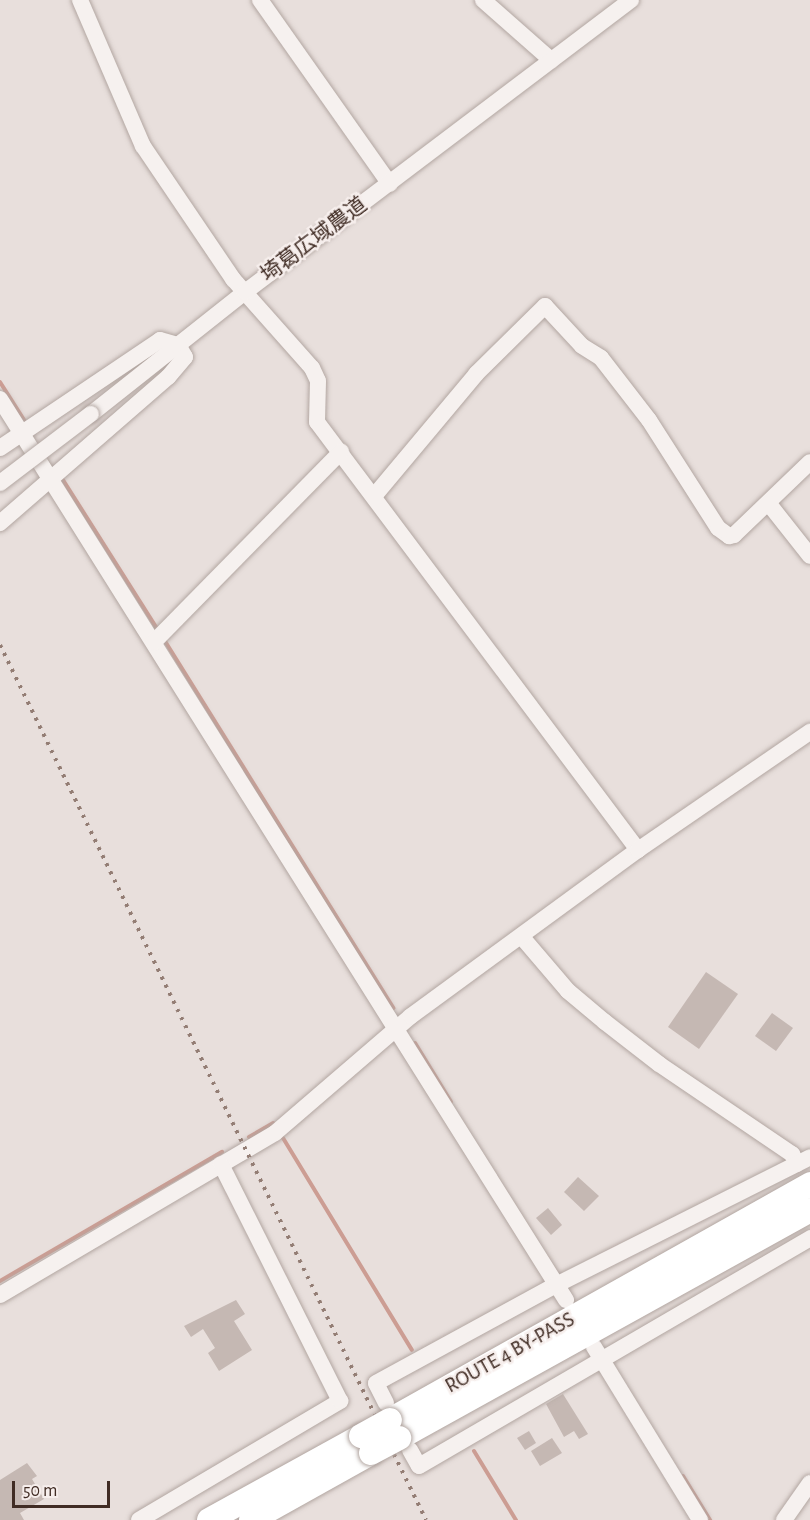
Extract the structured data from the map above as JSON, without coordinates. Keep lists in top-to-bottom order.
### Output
{
  "streets": {
    "highway": ["ROUTE 4 BY-PASS"],
    "street": ["埼葛広域農道"]
  },
  "scale_bar": "50 m"
}
